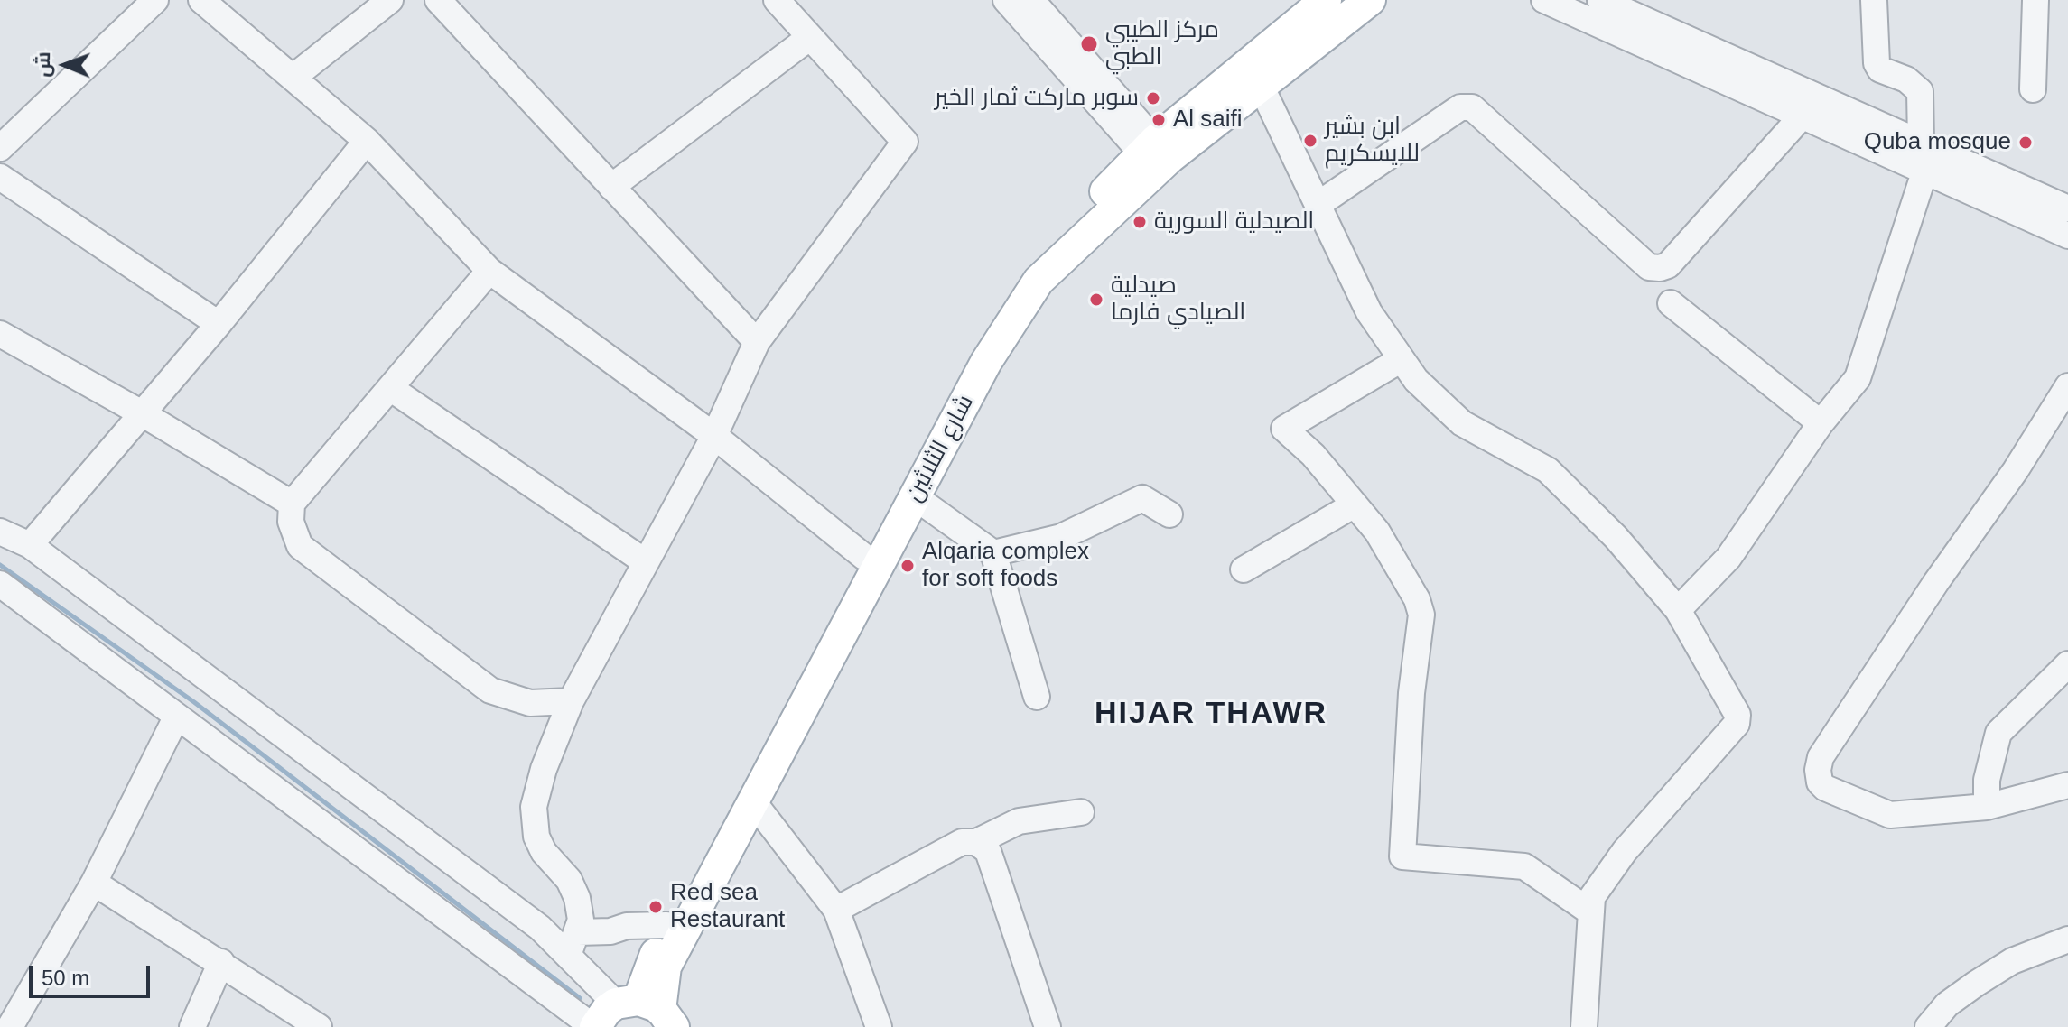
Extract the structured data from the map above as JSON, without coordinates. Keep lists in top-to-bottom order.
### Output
{
  "streets": {
    "main road": ["شارع الثلاثين"]
  },
  "districts": ["HIJAR THAWR"],
  "places": [
    "مركز الطيبي الطبي",
    "سوبر ماركت ثمار الخير",
    "Al saifi",
    "ابن بشير للايسكريم",
    "Quba mosque",
    "الصيدلية السورية",
    "صيدلية الصيادي فارما",
    "Alqaria complex for soft foods",
    "Red sea Restaurant"
  ],
  "scale_bar": "50 m",
  "north": "left"
}
